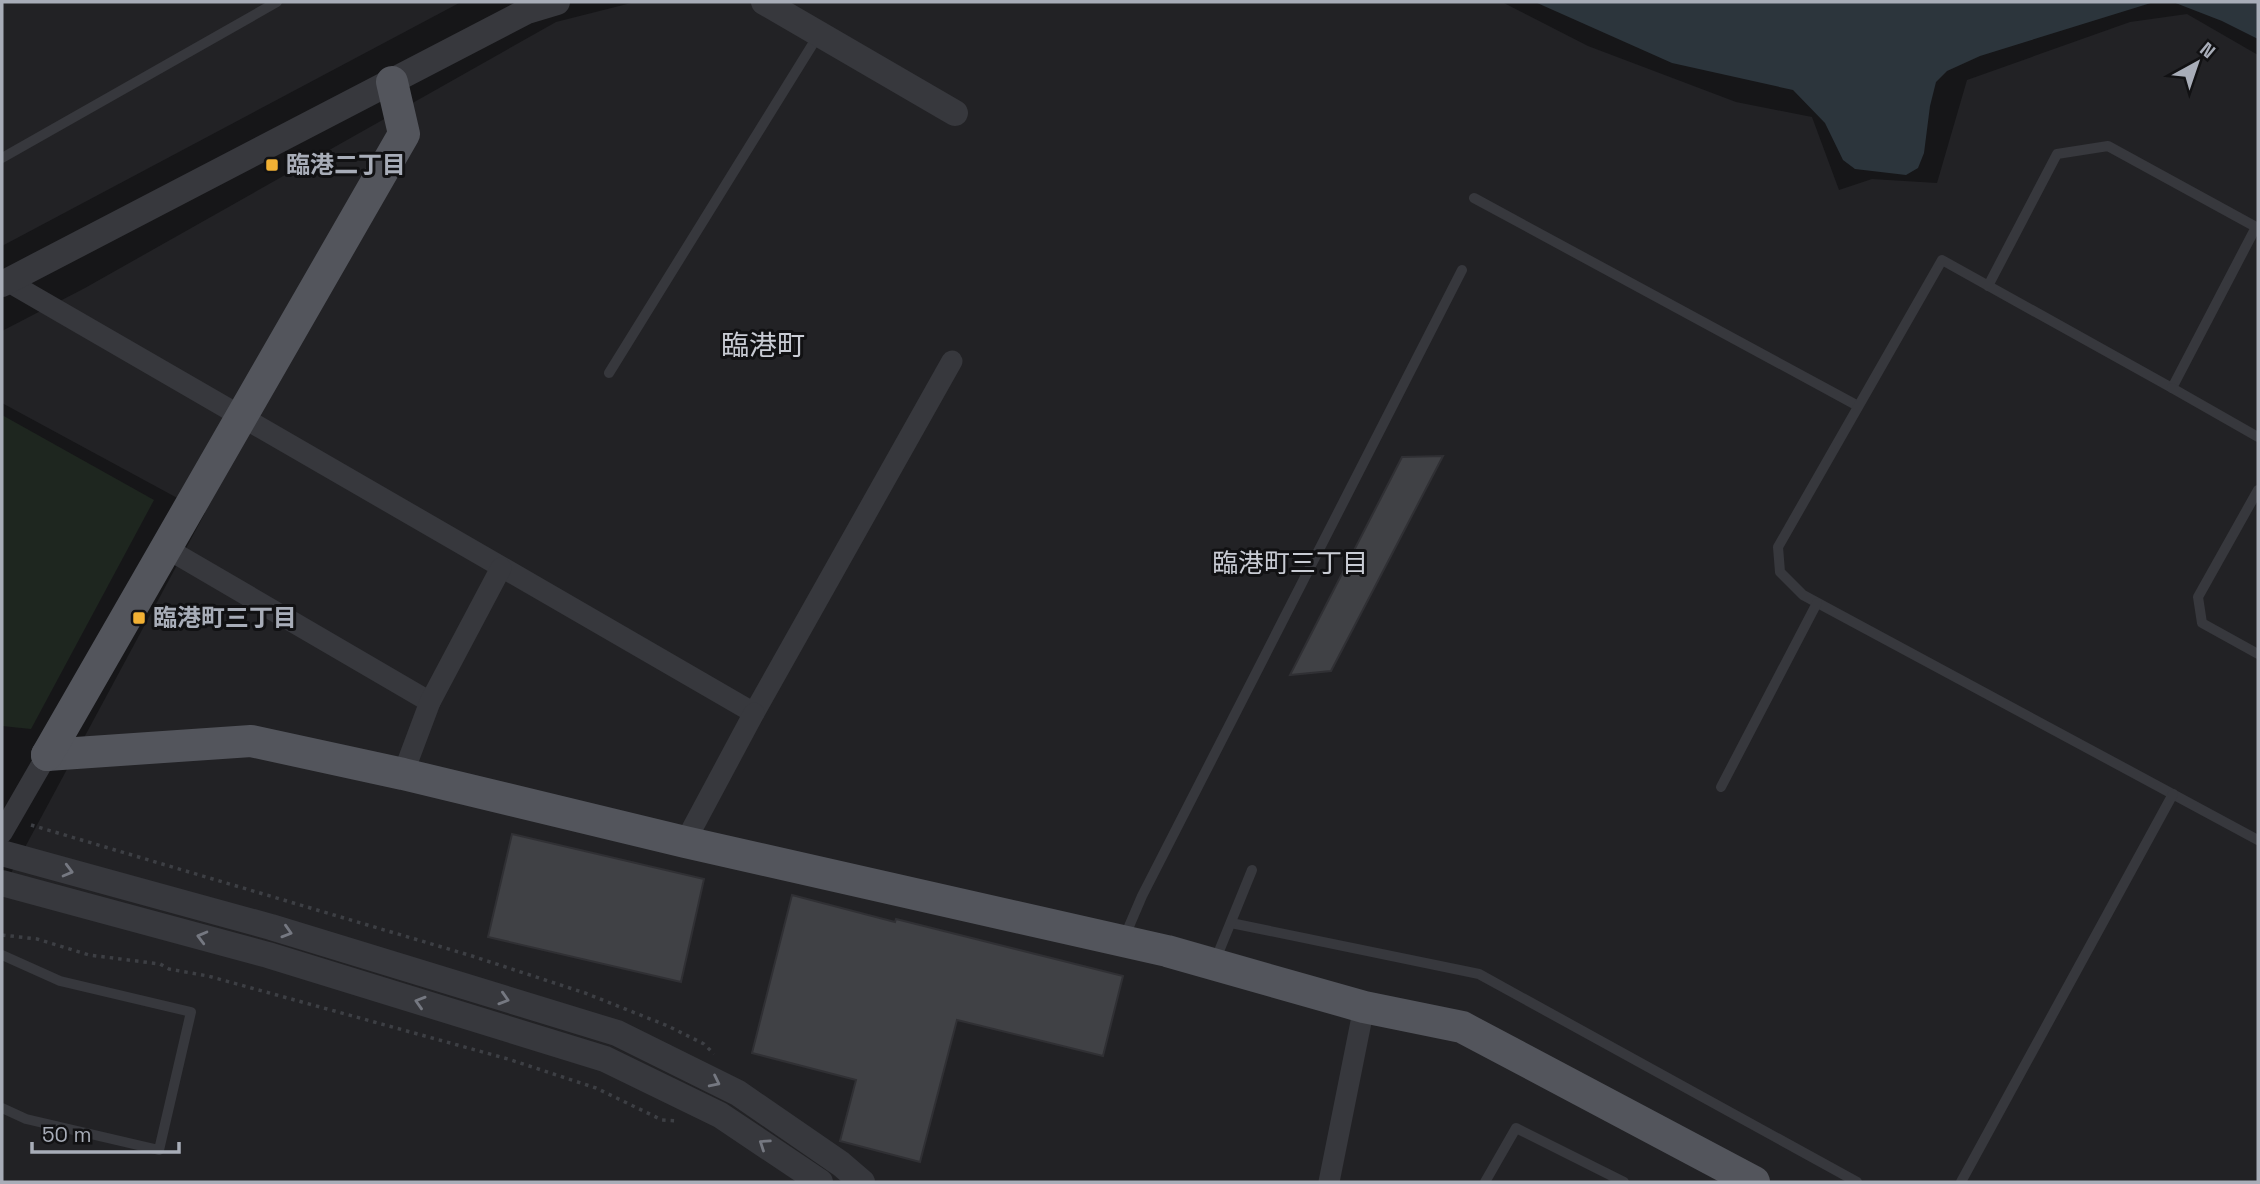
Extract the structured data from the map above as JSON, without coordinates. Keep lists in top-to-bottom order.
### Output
{
  "districts": ["臨港町", "臨港町三丁目"],
  "places": {
    "transit": ["臨港二丁目", "臨港町三丁目"]
  },
  "scale_bar": "50 m",
  "north": "top right"
}
